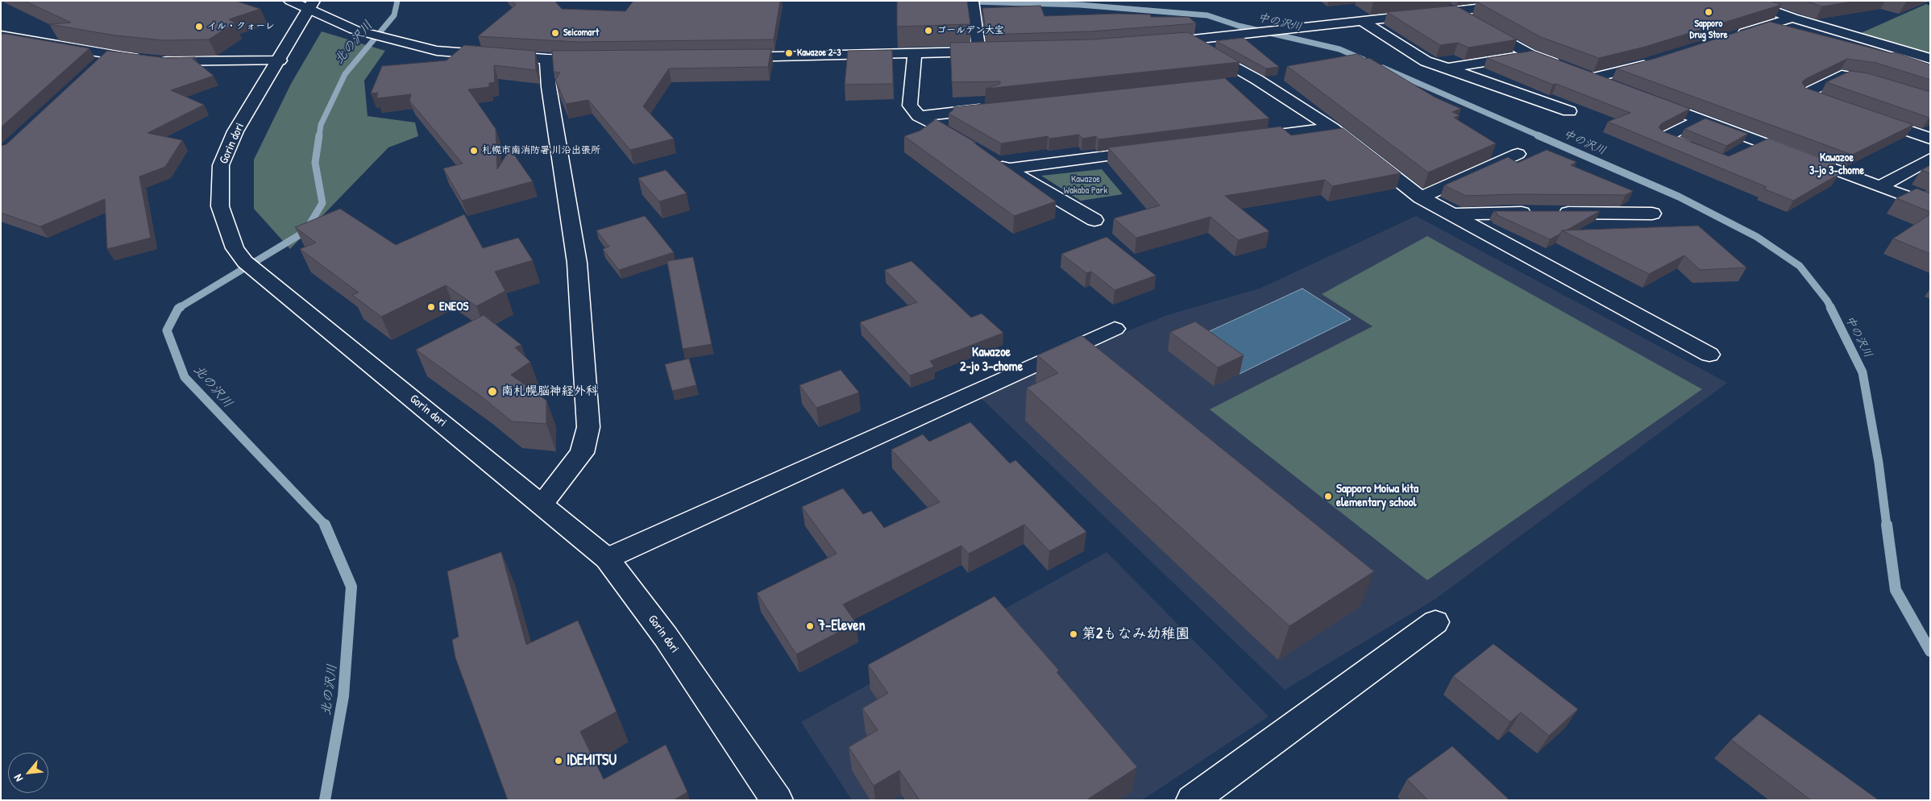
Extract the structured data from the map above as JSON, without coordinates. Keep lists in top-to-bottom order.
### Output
{
  "streets": {
    "street": ["Gorin dori"]
  },
  "districts": ["Kawazoe 3-jo 3-chome", "Kawazoe 2-jo 3-chome"],
  "water": ["中の沢川", "北の沢川"],
  "parks": ["Kawazoe Wakaba Park"],
  "places": [
    "Sapporo Drug Store",
    "イル・クォーレ",
    "ゴールデン大宝",
    "Seicomart",
    "Kawazoe 2-3",
    "札幌市南消防署 川沿出張所",
    "ENEOS",
    "南札幌脳神経外科",
    "Sapporo Moiwa kita elementary school",
    "7-Eleven",
    "第2もなみ幼稚園",
    "IDEMITSU"
  ],
  "north": "bottom left"
}
